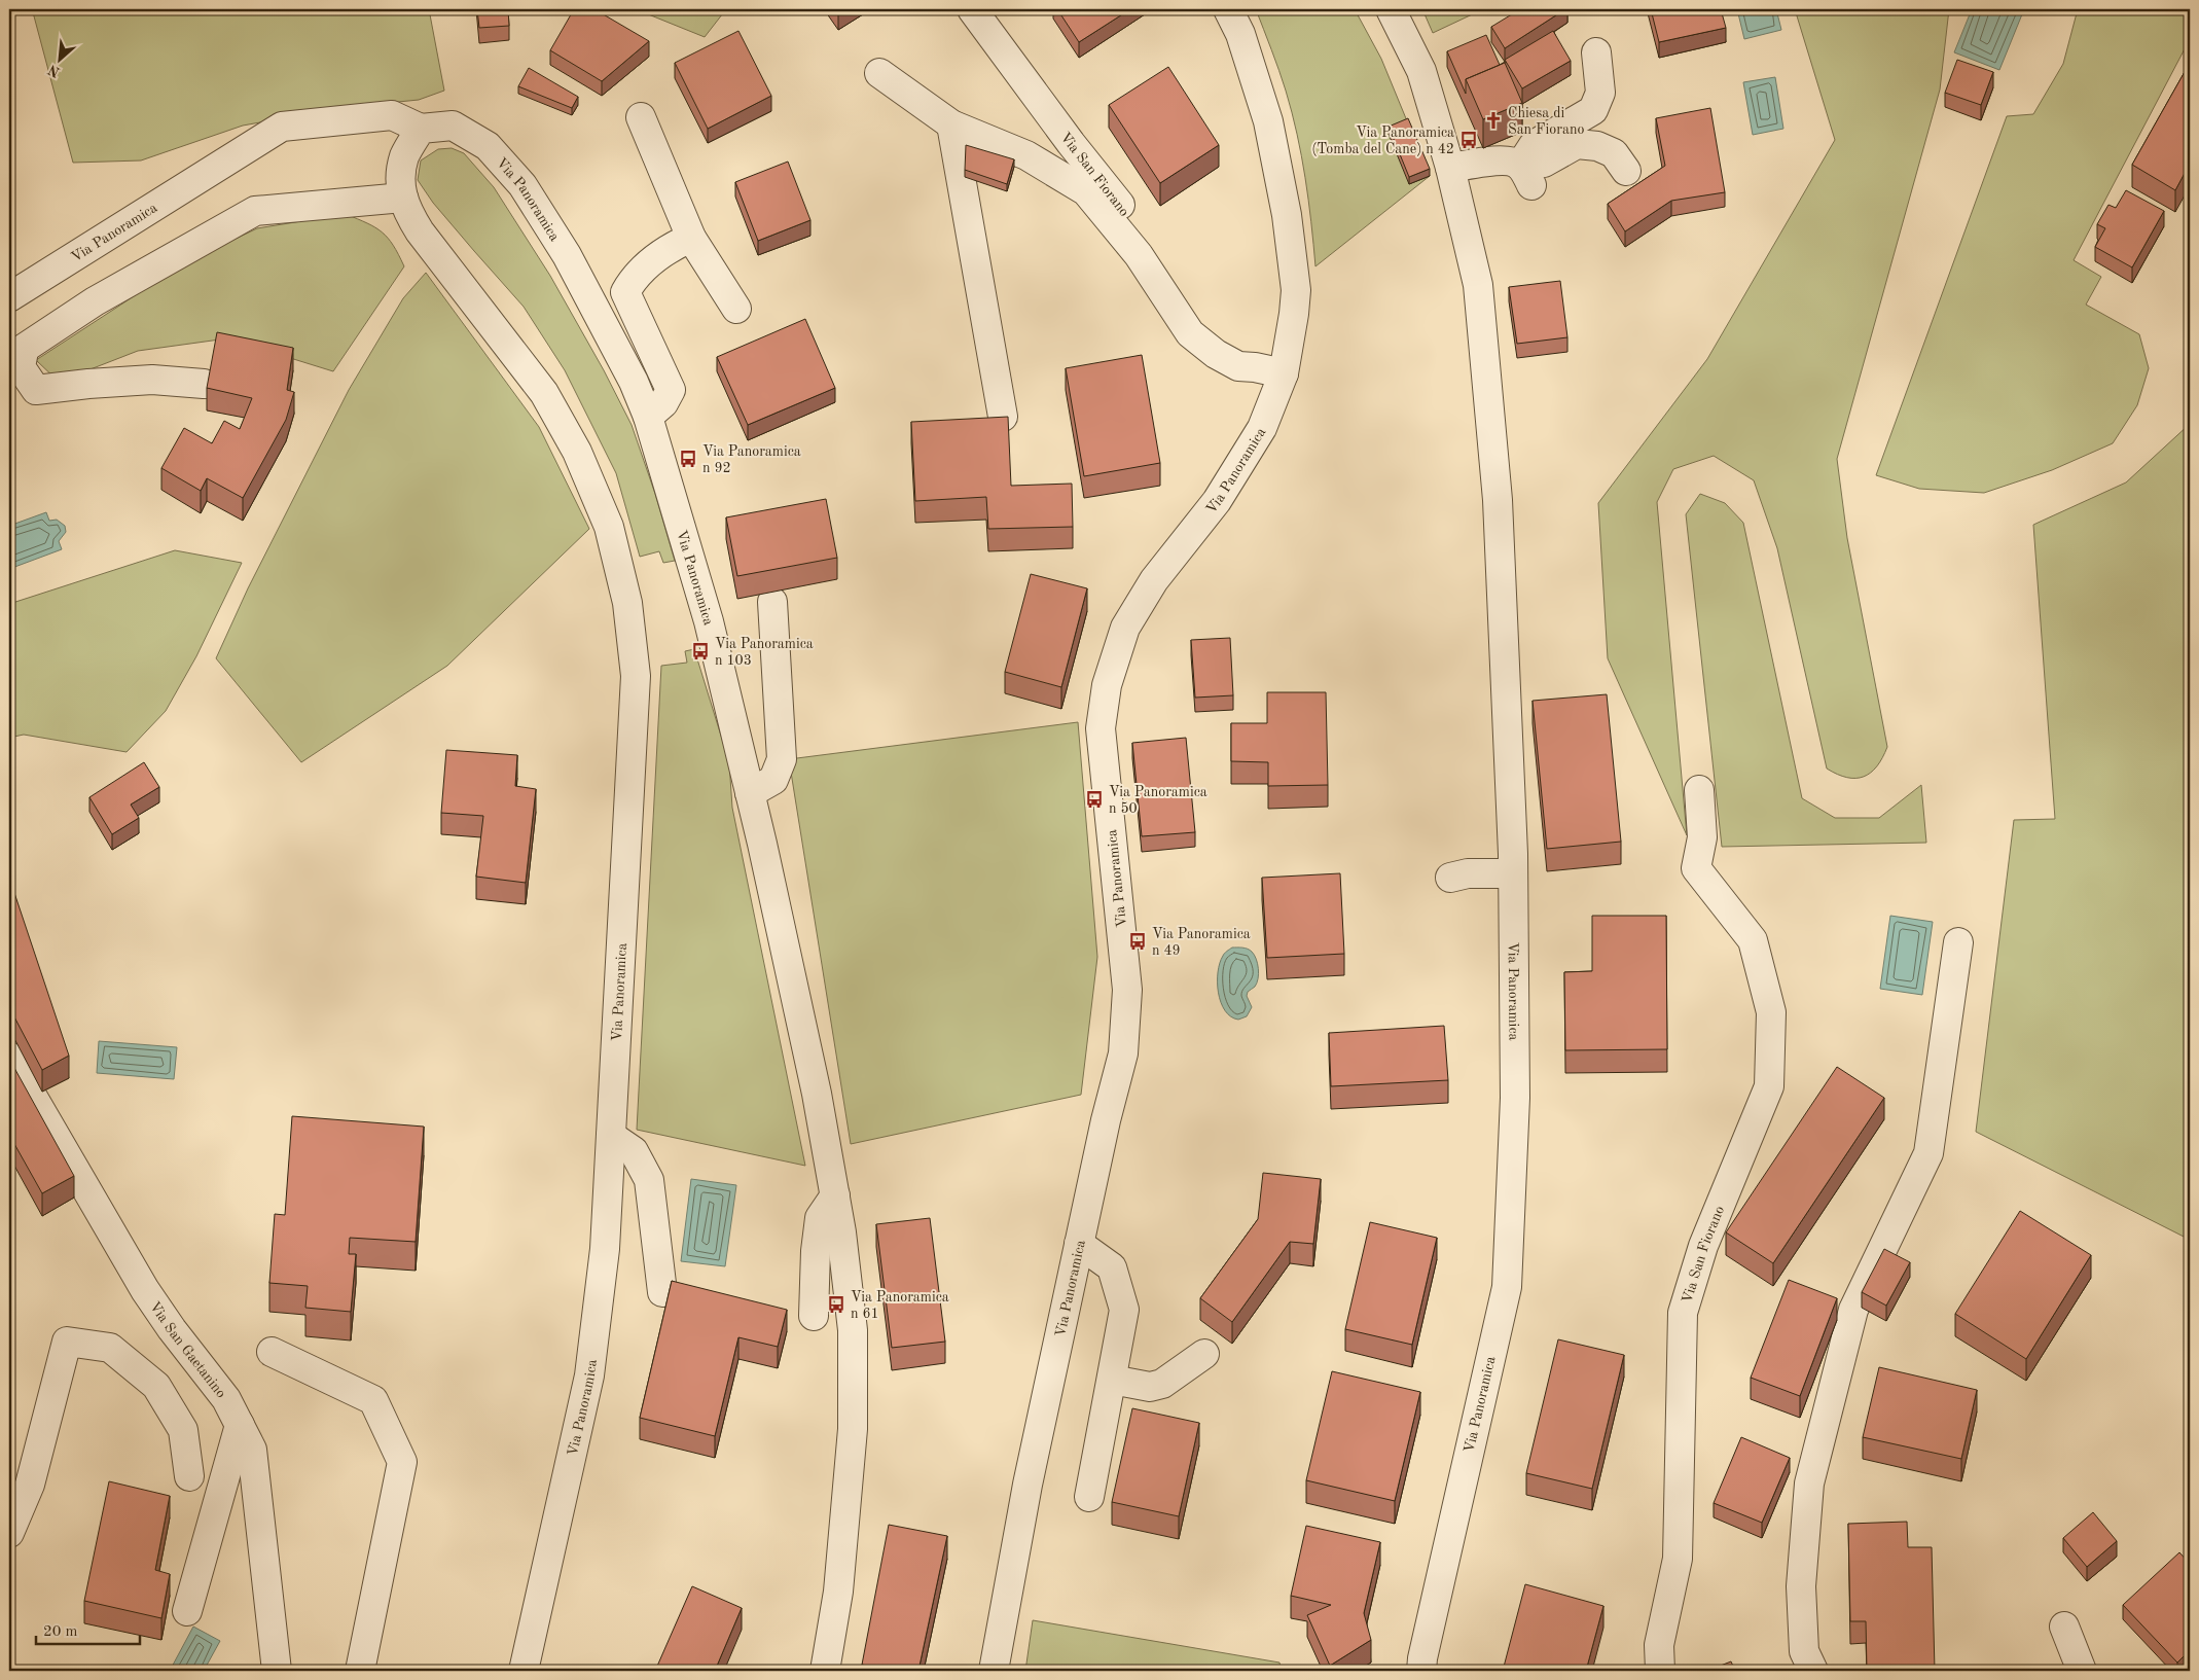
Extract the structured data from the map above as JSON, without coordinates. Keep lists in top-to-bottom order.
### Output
{
  "streets": {
    "street": ["Via San Fiorano", "Via Panoramica", "Via San Gaetanino"]
  },
  "crossings": [
    ["Via San Fiorano", "Via Panoramica"]
  ],
  "places": {
    "church": ["Chiesa di San Fiorano"],
    "bus stop": [
      "Via Panoramica (Tomba del Cane) n 42",
      "Via Panoramica n 92",
      "Via Panoramica n 103",
      "Via Panoramica n 50",
      "Via Panoramica n 49",
      "Via Panoramica n 61"
    ]
  },
  "scale_bar": "20 m",
  "north": "bottom left"
}
